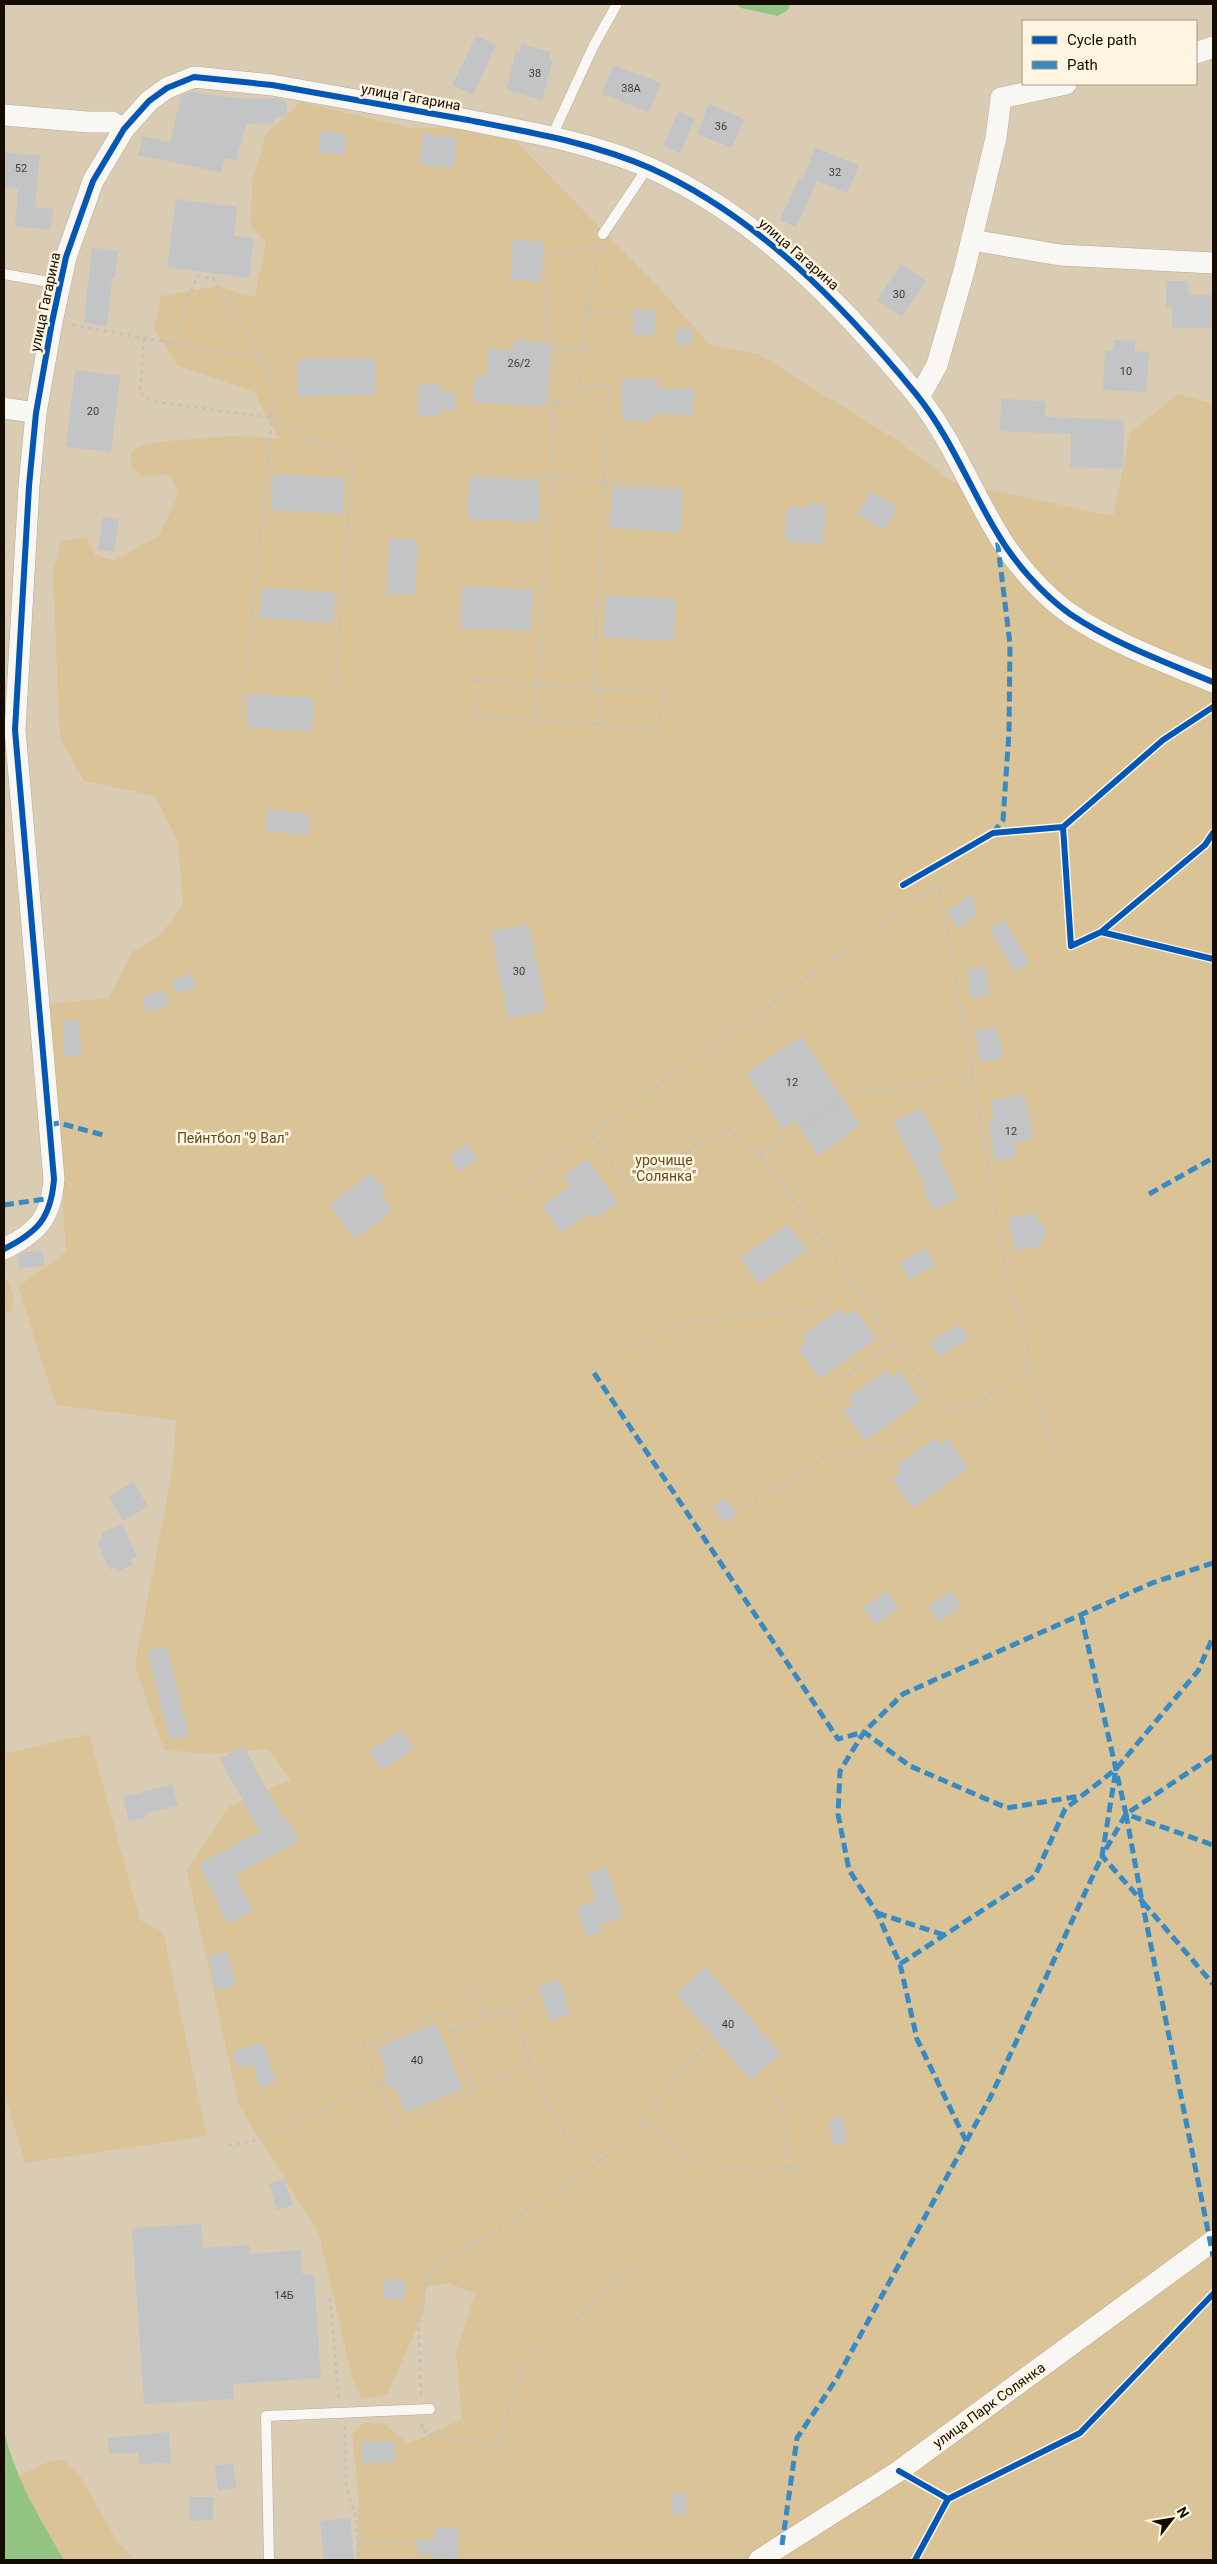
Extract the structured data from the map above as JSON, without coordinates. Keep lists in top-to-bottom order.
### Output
{
  "streets": {
    "street": ["улица Гагарина", "улица Парк Солянка"]
  },
  "parks": ["Пейнтбол \"9 Вал\"", "урочище \"Солянка\""],
  "house_numbers": [
    "38",
    "38А",
    "36",
    "52",
    "32",
    "30",
    "26/2",
    "10",
    "20",
    "30",
    "12",
    "12",
    "40",
    "40",
    "14Б"
  ],
  "legend": ["Cycle path", "Path"],
  "north": "top right"
}
